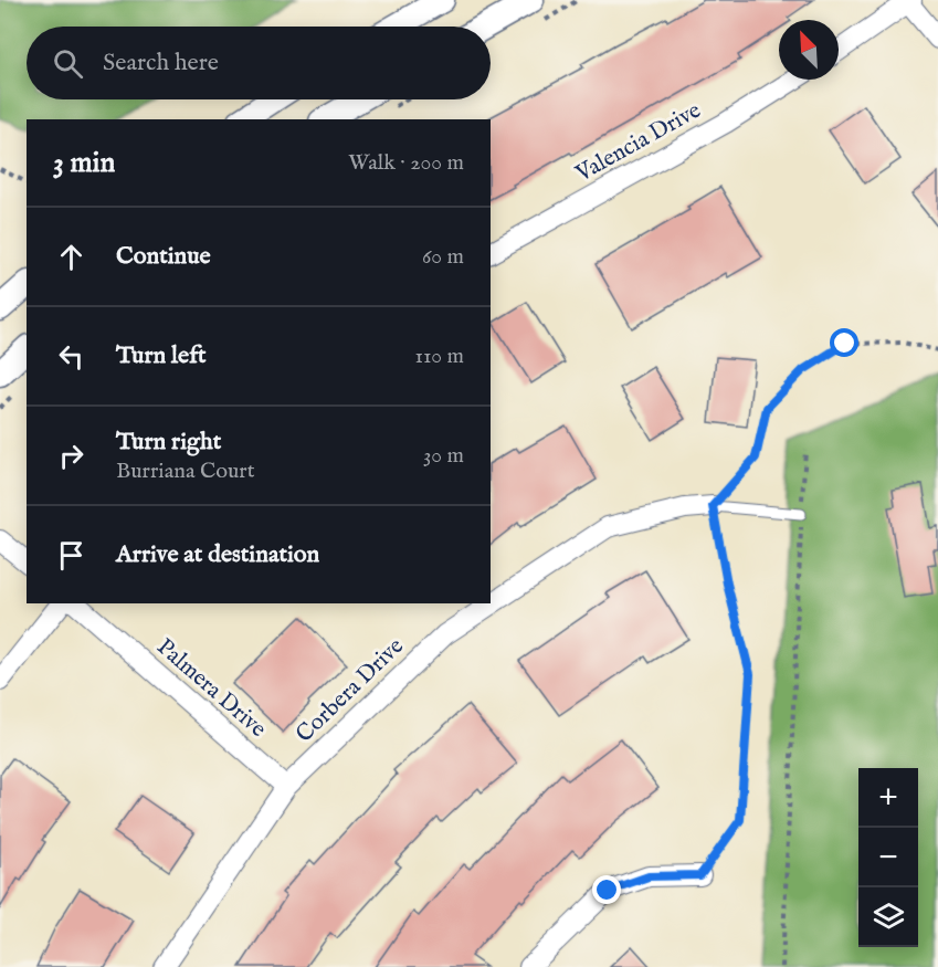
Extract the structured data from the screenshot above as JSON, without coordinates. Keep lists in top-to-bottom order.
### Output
{
  "streets": {
    "street": ["Valencia Drive", "Palmera Drive", "Corbera Drive"]
  },
  "crossings": [
    ["Palmera Drive", "Corbera Drive"]
  ],
  "north": "top left",
  "page": {
    "search": "Search here",
    "heading": ["3 min", "Walk · 200 m"],
    "list": [
      ["Continue", "60 m"],
      ["Turn left", "110 m"],
      ["Turn right", "Burriana Court", "30 m"],
      "Arrive at destination"
    ],
    "map_buttons": ["+", "−"]
  }
}
